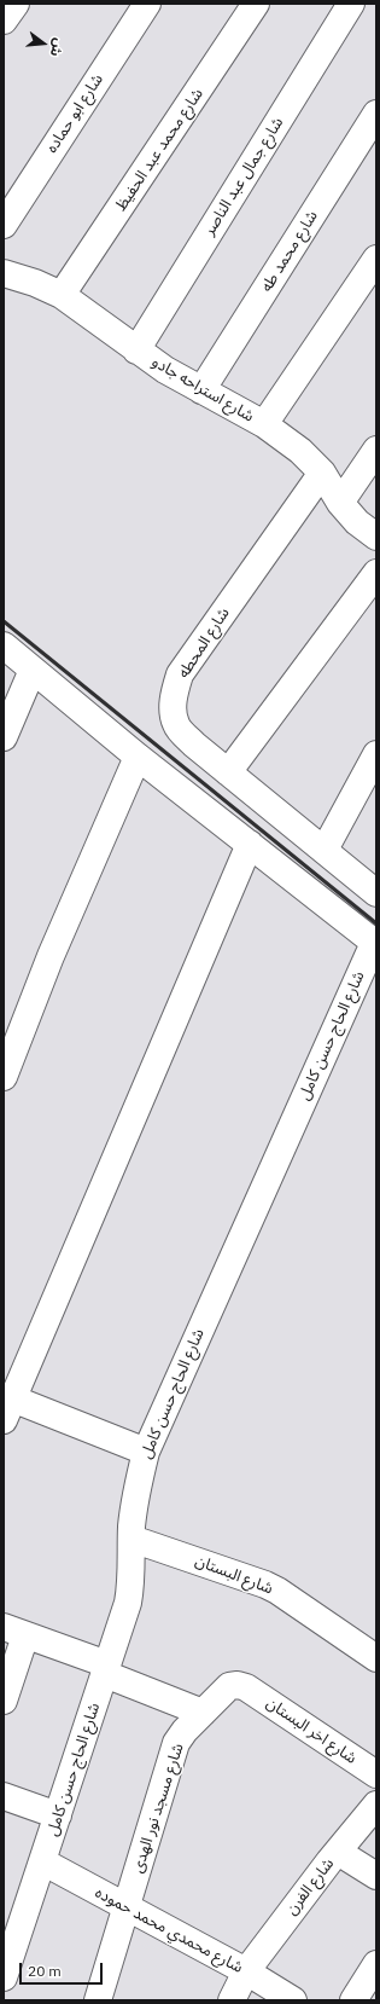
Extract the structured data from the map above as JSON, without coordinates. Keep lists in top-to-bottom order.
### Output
{
  "streets": {
    "street": [
      "شارع ابو حماده",
      "شارع محمد عبد الحفيظ",
      "شارع جمال عبد الناصر",
      "شارع محمد طه",
      "شارع استراحه جادو",
      "شارع المحطه",
      "شارع الحاج حسن كامل",
      "شارع البستان",
      "شارع اخر البستان",
      "شارع مسجد نور الهدى",
      "شارع الفرن",
      "شارع محمدي محمد حموده"
    ]
  },
  "crossings": [
    ["شارع محمد عبد الحفيظ", "شارع استراحه جادو"],
    ["شارع جمال عبد الناصر", "شارع استراحه جادو"],
    ["شارع محمد طه", "شارع استراحه جادو"],
    ["شارع استراحه جادو", "شارع المحطه"],
    ["شارع الحاج حسن كامل", "شارع البستان"],
    ["شارع الحاج حسن كامل", "شارع محمدي محمد حموده"],
    ["شارع اخر البستان", "شارع مسجد نور الهدى"],
    ["شارع مسجد نور الهدى", "شارع محمدي محمد حموده"],
    ["شارع الفرن", "شارع محمدي محمد حموده"]
  ],
  "scale_bar": "20 m",
  "north": "right"
}
